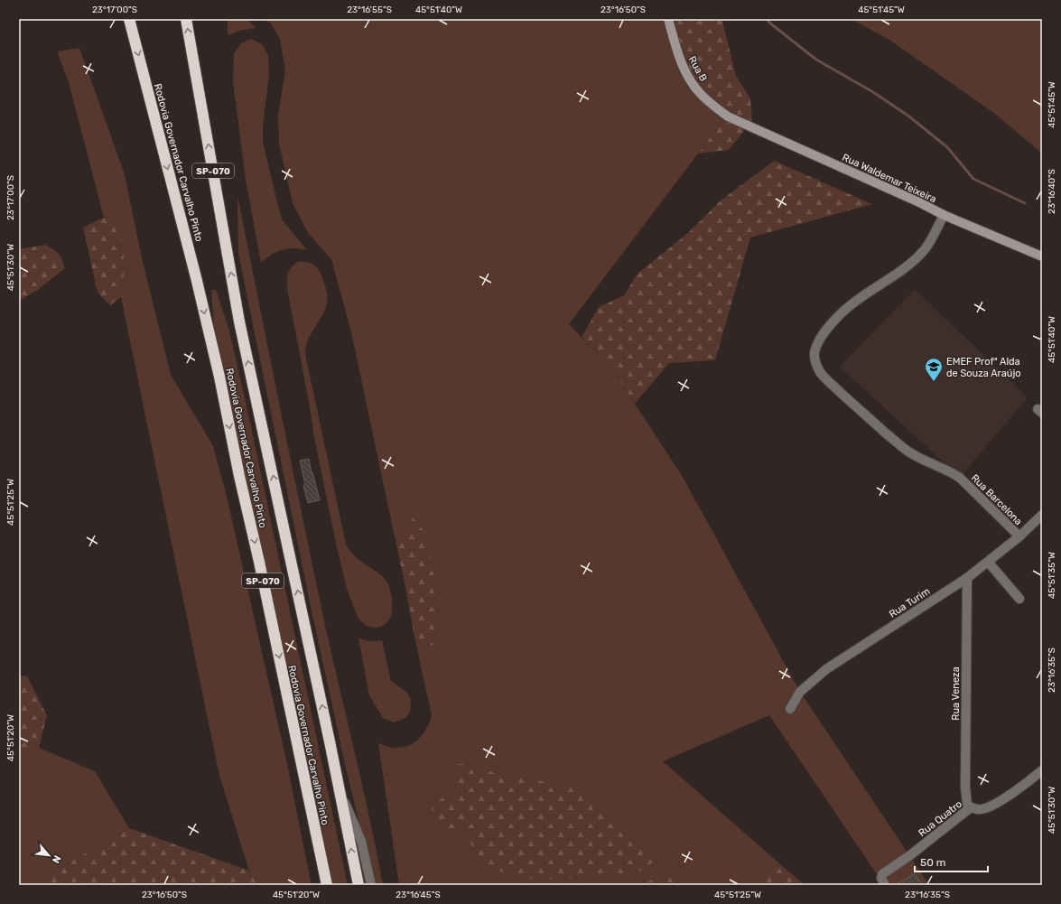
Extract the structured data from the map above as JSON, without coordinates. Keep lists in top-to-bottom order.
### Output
{
  "streets": {
    "highway": ["Rodovia Governador Carvalho Pinto", "SP-070"],
    "street": [
      "Rua B",
      "Rua Waldemar Teixeira",
      "Rua Barcelona",
      "Rua Turim",
      "Rua Veneza",
      "Rua Quatro"
    ]
  },
  "crossings": [
    ["Rua B", "Rua Waldemar Teixeira"],
    ["Rua Waldemar Teixeira", "Rua Barcelona"],
    ["Rua Barcelona", "Rua Turim"],
    ["Rua Turim", "Rua Veneza"],
    ["Rua Veneza", "Rua Quatro"]
  ],
  "places": {
    "school or university": ["EMEF Profª Alda de Souza Araújo"]
  },
  "scale_bar": "50 m",
  "north": "bottom right",
  "coordinates": [
    "23°17'00\"S",
    "23°16'55\"S",
    "45°51'40\"W",
    "23°16'50\"S",
    "45°51'45\"W",
    "23°16'40\"S",
    "45°51'30\"W",
    "45°51'25\"W",
    "45°51'35\"W",
    "23°16'35\"S",
    "45°51'20\"W",
    "23°16'45\"S"
  ]
}
